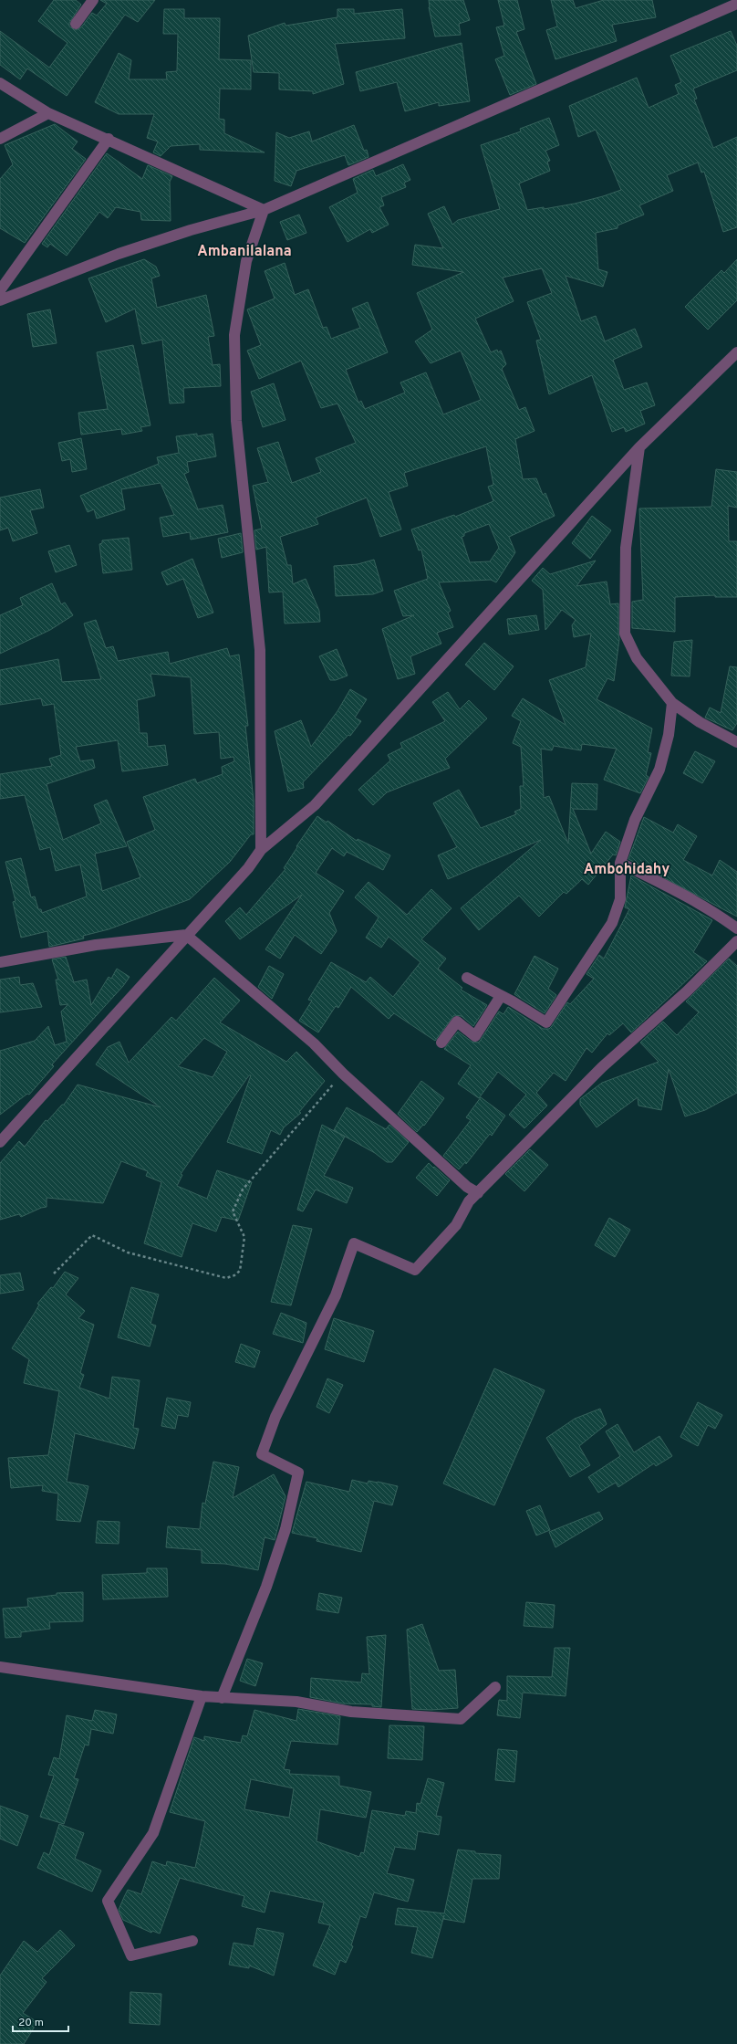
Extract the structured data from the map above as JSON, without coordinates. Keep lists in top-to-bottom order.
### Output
{
  "districts": ["Ambanilalana", "Ambohidahy"],
  "scale_bar": "20 m"
}
